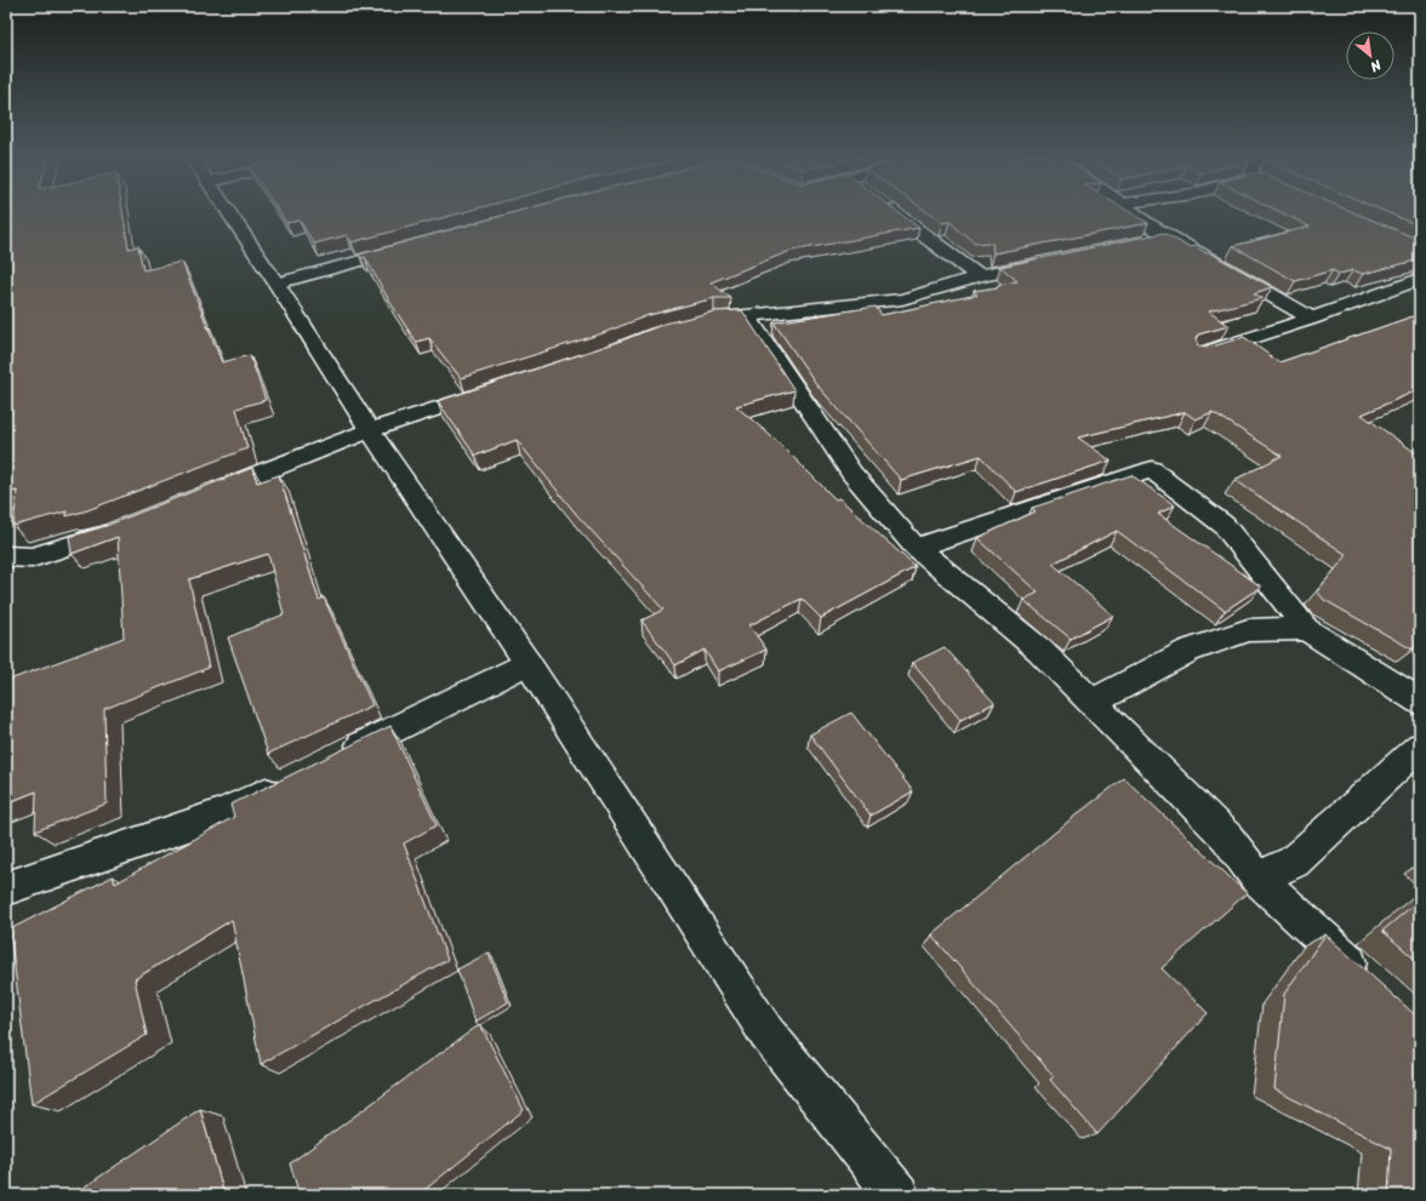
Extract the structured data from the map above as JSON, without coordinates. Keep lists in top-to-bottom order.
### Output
{
  "north": "bottom right"
}
